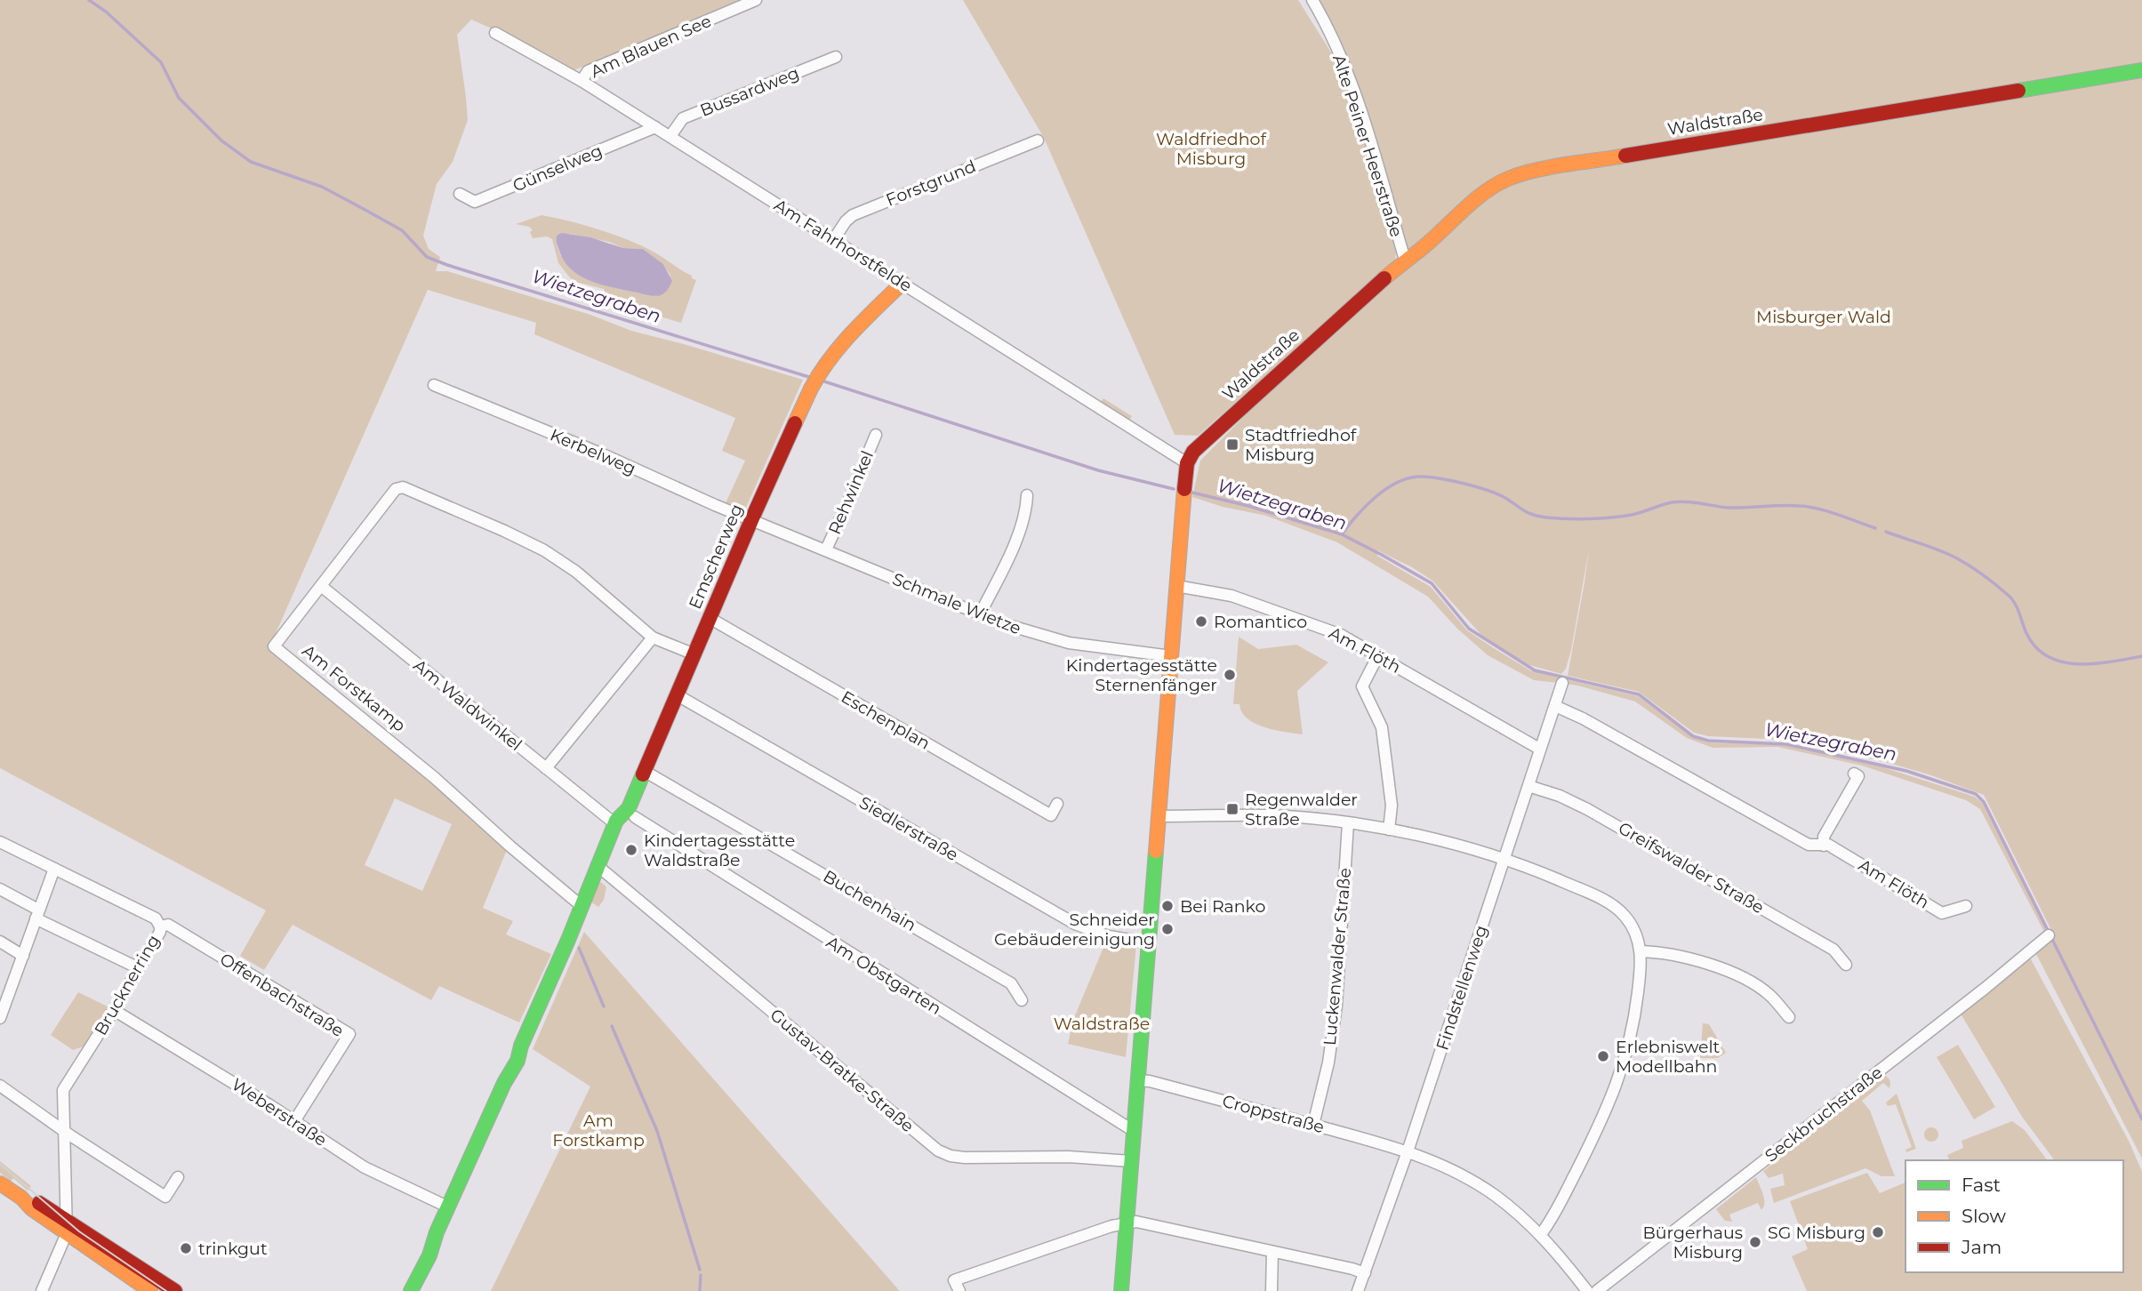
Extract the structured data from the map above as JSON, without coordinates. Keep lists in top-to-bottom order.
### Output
{
  "streets": {
    "street": [
      "Am Blauen See",
      "Bussardweg",
      "Waldstraße",
      "Alte Peiner Heerstraße",
      "Günselweg",
      "Forstgrund",
      "Am Fahrhorstfelde",
      "Kerbelweg",
      "Rehwinkel",
      "Emscherweg",
      "Schmale Wietze",
      "Am Flöth",
      "Am Forstkamp",
      "Am Waldwinkel",
      "Eschenplan",
      "Siedlerstraße",
      "Greifswalder Straße",
      "Buchenhain",
      "Luckenwalder Straße",
      "Am Obstgarten",
      "Brucknerring",
      "Findstellenweg",
      "Offenbachstraße",
      "Gustav-Bratke-Straße",
      "Weberstraße",
      "Croppstraße",
      "Seckbruchstraße"
    ]
  },
  "crossings": [
    ["Am Blauen See", "Am Fahrhorstfelde"],
    ["Bussardweg", "Am Fahrhorstfelde"],
    ["Waldstraße", "Alte Peiner Heerstraße"],
    ["Waldstraße", "Am Fahrhorstfelde"],
    ["Günselweg", "Am Fahrhorstfelde"],
    ["Forstgrund", "Am Fahrhorstfelde"],
    ["Am Fahrhorstfelde", "Emscherweg"],
    ["Kerbelweg", "Emscherweg"],
    ["Kerbelweg", "Schmale Wietze"],
    ["Rehwinkel", "Schmale Wietze"],
    ["Emscherweg", "Schmale Wietze"],
    ["Emscherweg", "Am Waldwinkel"],
    ["Emscherweg", "Eschenplan"],
    ["Emscherweg", "Siedlerstraße"],
    ["Emscherweg", "Buchenhain"],
    ["Emscherweg", "Gustav-Bratke-Straße"],
    ["Am Flöth", "Findstellenweg"],
    ["Am Forstkamp", "Am Waldwinkel"],
    ["Greifswalder Straße", "Findstellenweg"],
    ["Luckenwalder Straße", "Croppstraße"],
    ["Brucknerring", "Offenbachstraße"],
    ["Brucknerring", "Weberstraße"],
    ["Findstellenweg", "Croppstraße"],
    ["Offenbachstraße", "Weberstraße"]
  ],
  "water": ["Wietzegraben"],
  "parks": [
    "Waldfriedhof Misburg",
    "Misburger Wald",
    "Waldstraße",
    "Am Forstkamp"
  ],
  "places": {
    "transit": ["Stadtfriedhof Misburg", "Regenwalder Straße"],
    "other": [
      "Romantico",
      "Kindertagesstätte Sternenfänger",
      "Kindertagesstätte Waldstraße",
      "Bei Ranko",
      "Schneider Gebäudereinigung",
      "Erlebniswelt Modellbahn",
      "SG Misburg",
      "Bürgerhaus Misburg",
      "trinkgut"
    ]
  },
  "legend": ["Fast", "Slow", "Jam"]
}
